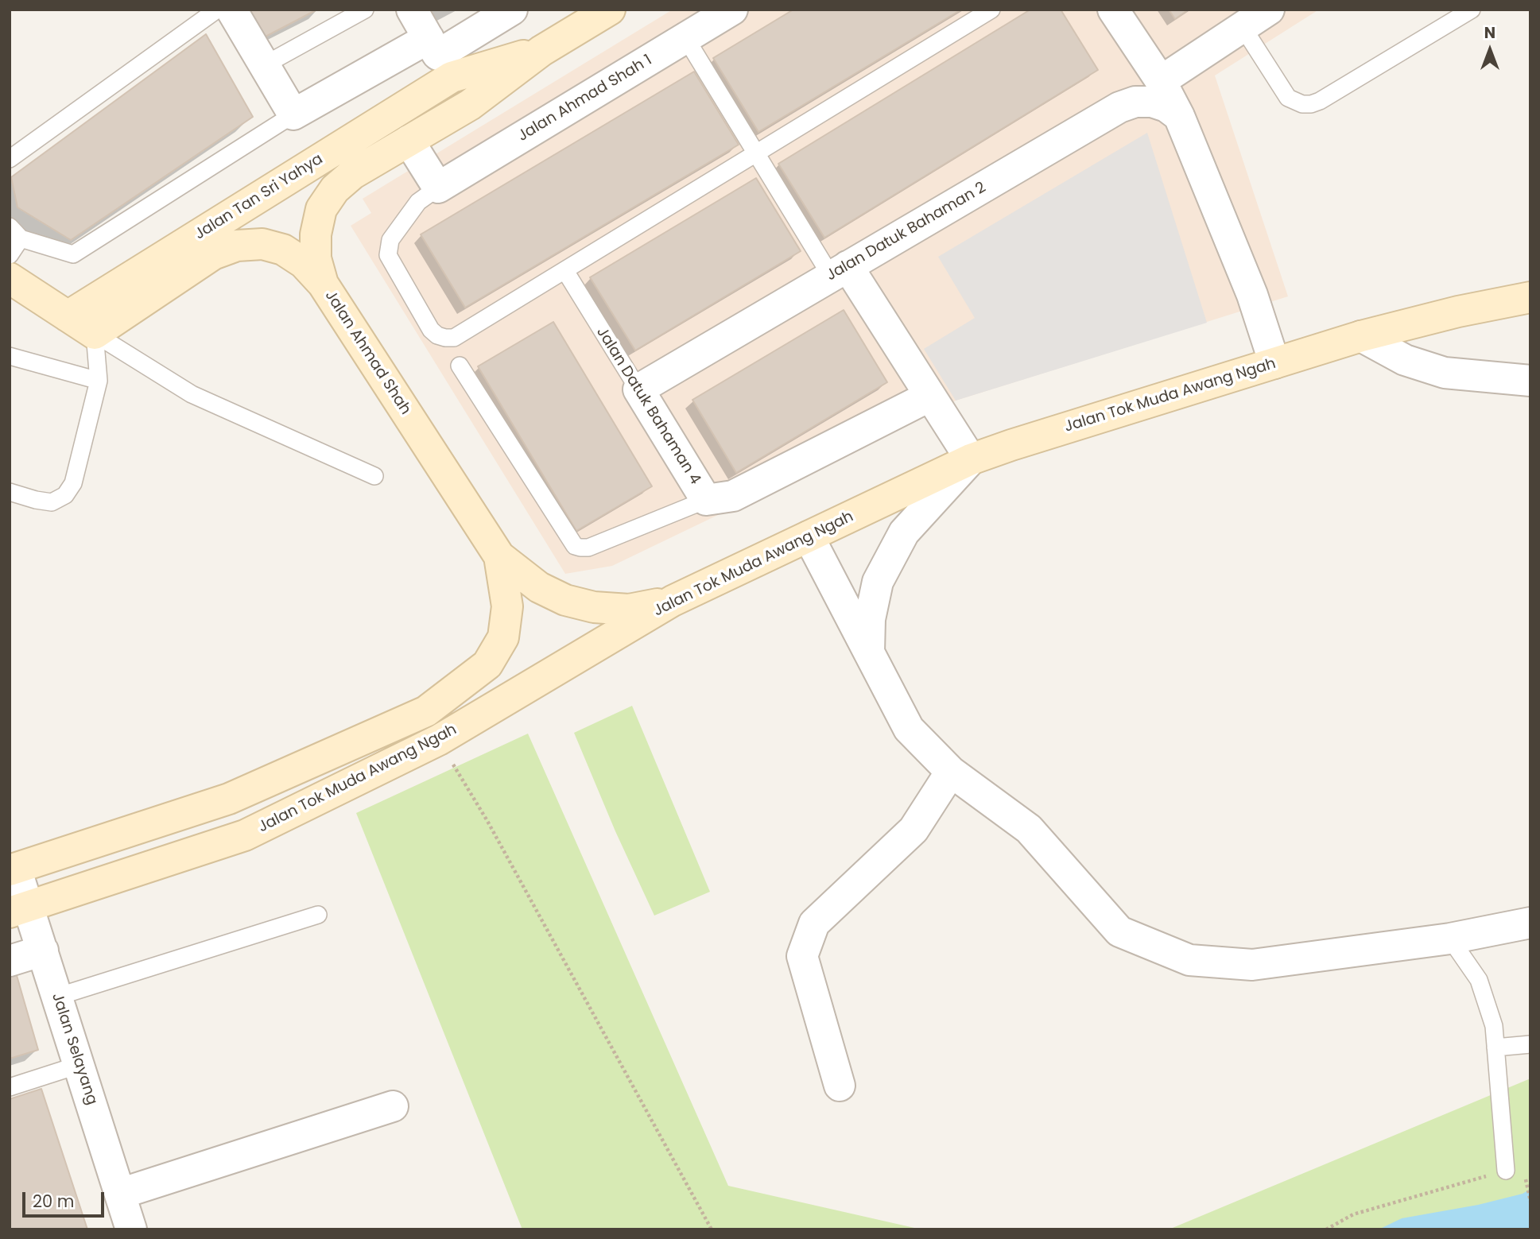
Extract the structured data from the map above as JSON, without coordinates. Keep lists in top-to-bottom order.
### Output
{
  "streets": {
    "main road": ["Jalan Tan Sri Yahya", "Jalan Ahmad Shah", "Jalan Tok Muda Awang Ngah"],
    "street": [
      "Jalan Ahmad Shah 1",
      "Jalan Datuk Bahaman 2",
      "Jalan Datuk Bahaman 4",
      "Jalan Selayang"
    ]
  },
  "crossings": [
    ["Jalan Ahmad Shah 1", "Jalan Datuk Bahaman 4"],
    ["Jalan Tan Sri Yahya", "Jalan Ahmad Shah"],
    ["Jalan Datuk Bahaman 2", "Jalan Datuk Bahaman 4"],
    ["Jalan Ahmad Shah", "Jalan Tok Muda Awang Ngah"],
    ["Jalan Tok Muda Awang Ngah", "Jalan Selayang"]
  ],
  "scale_bar": "20 m",
  "north": "top"
}
